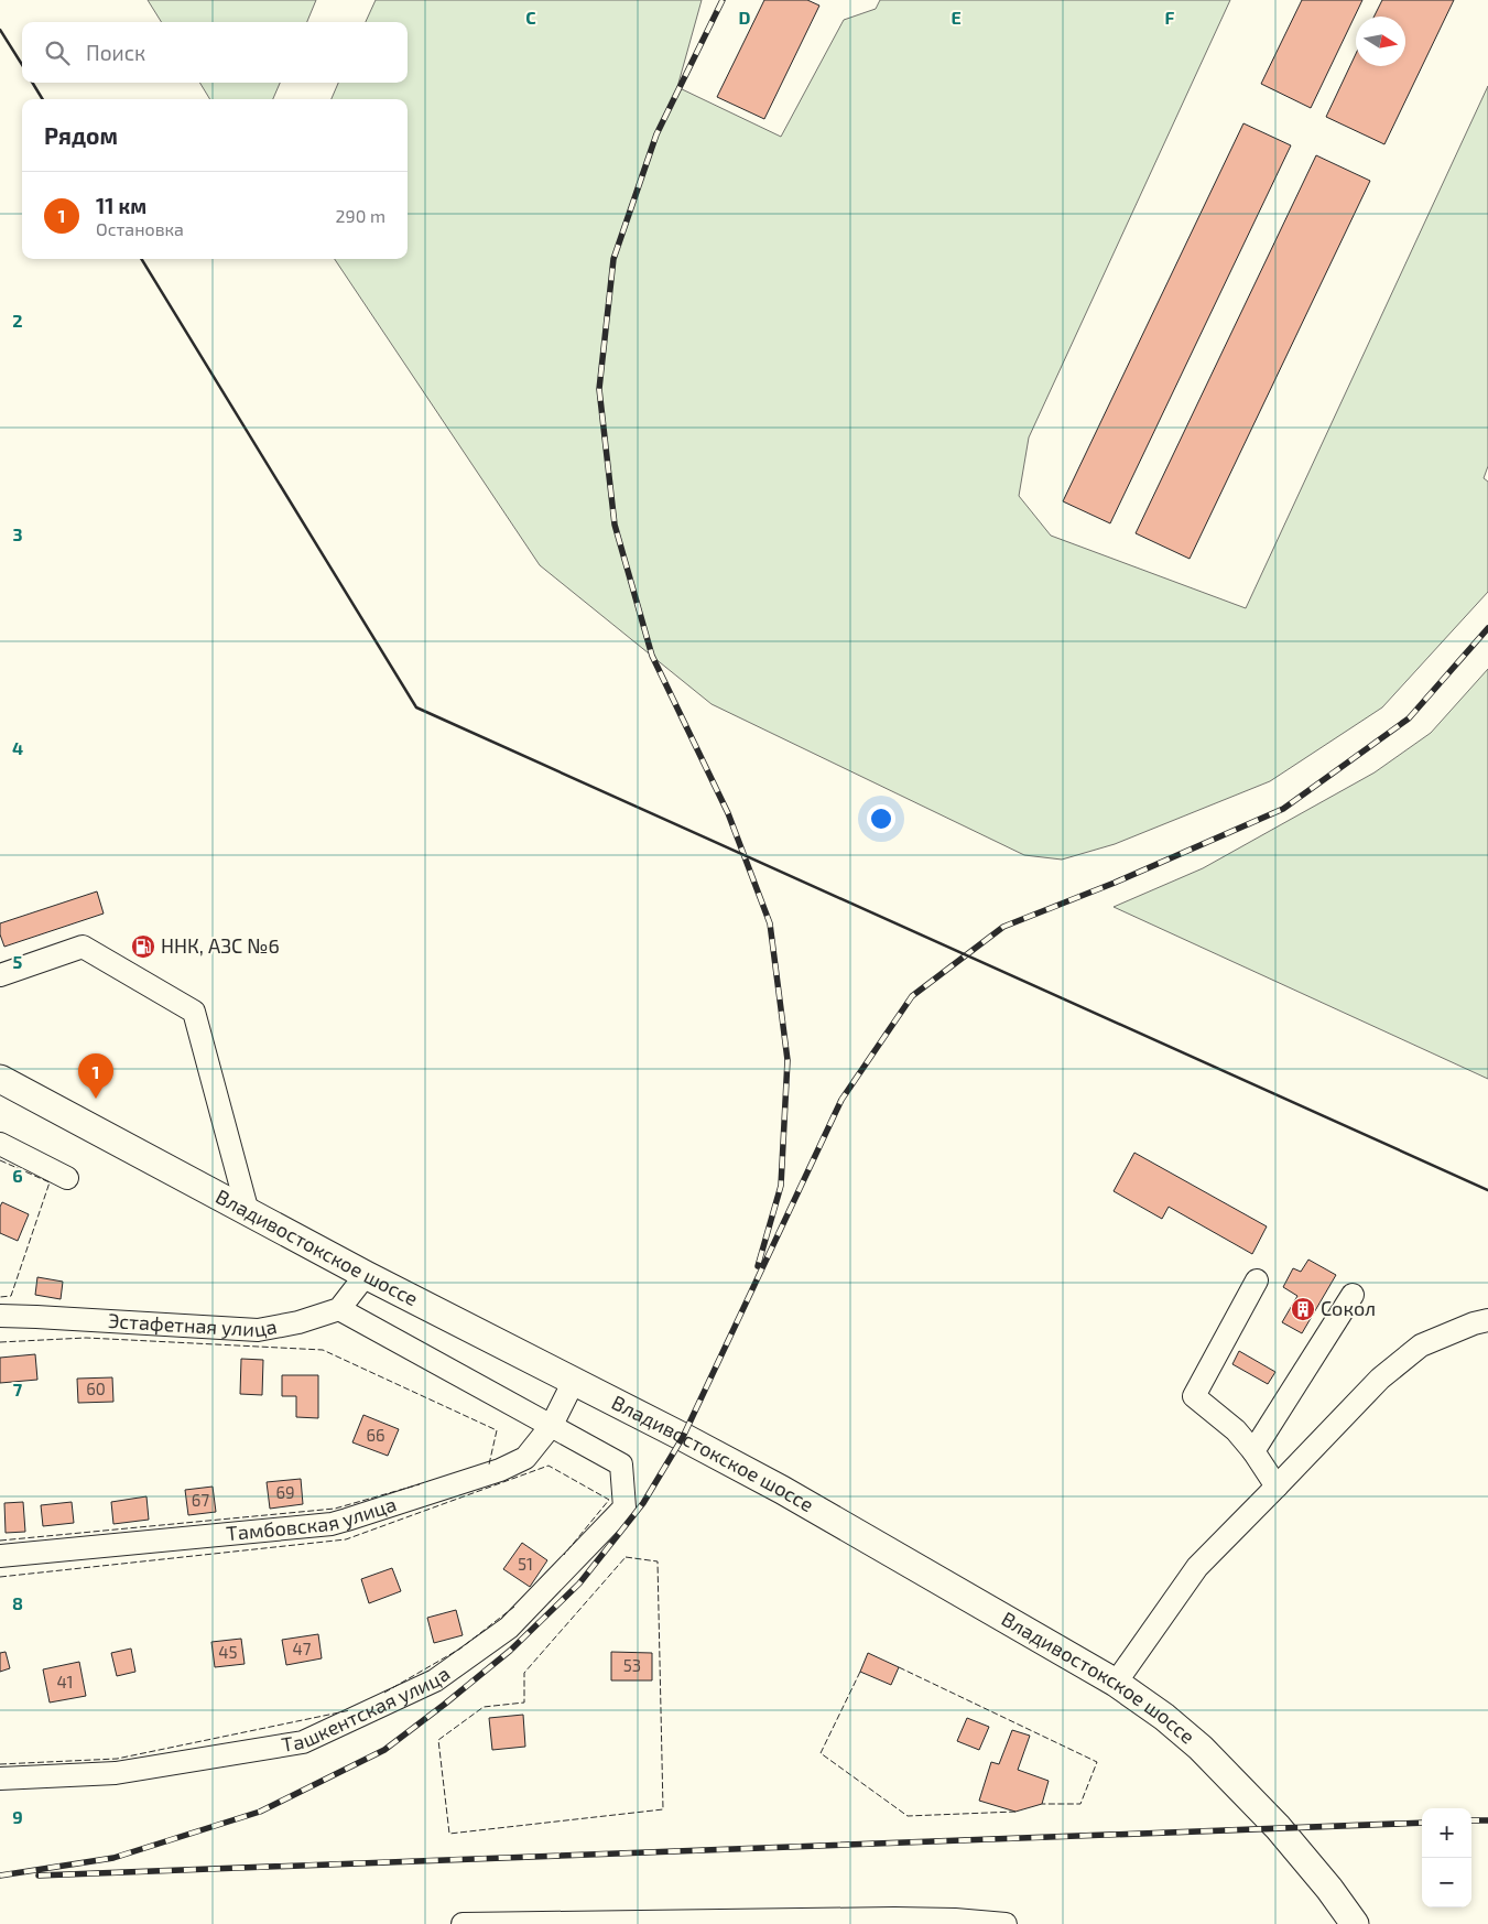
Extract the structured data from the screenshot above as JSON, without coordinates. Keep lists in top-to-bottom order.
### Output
{
  "streets": {
    "main road": ["Владивостокское шоссе"],
    "street": ["Эстафетная улица", "Тамбовская улица", "Ташкентская улица"]
  },
  "crossings": [
    ["Владивостокское шоссе", "Тамбовская улица"],
    ["Тамбовская улица", "Ташкентская улица"]
  ],
  "places": {
    "fuel station": ["ННК, АЗС №6"],
    "building": ["Сокол"]
  },
  "house_numbers": [
    "60",
    "66",
    "69",
    "67",
    "51",
    "47",
    "45",
    "53",
    "41"
  ],
  "north": "right",
  "page": {
    "search": "Поиск",
    "heading": "Рядом",
    "list": [
      {
        "mark": "1",
        "name": "11 км",
        "note": "Остановка",
        "value": "290 m"
      }
    ],
    "pins": "1",
    "map_buttons": ["+", "−"]
  },
  "grid": {
    "columns": [
      "C",
      "D",
      "E",
      "F"
    ],
    "rows": [
      "2",
      "3",
      "4",
      "5",
      "6",
      "7",
      "8",
      "9"
    ]
  }
}
